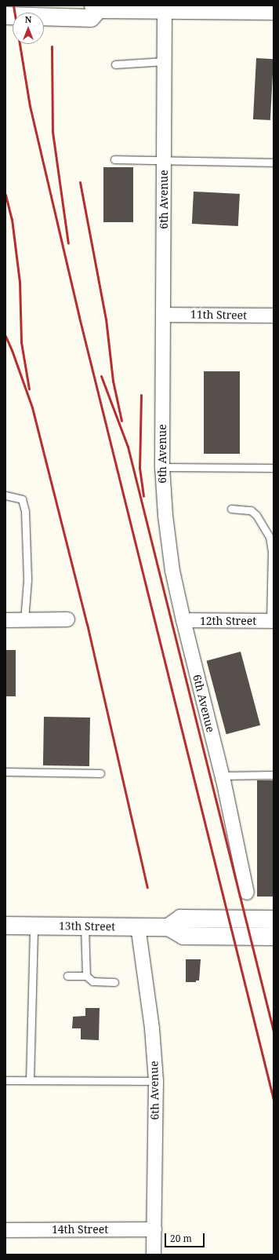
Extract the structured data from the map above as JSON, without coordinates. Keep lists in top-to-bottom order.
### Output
{
  "streets": {
    "street": [
      "6th Avenue",
      "11th Street",
      "12th Street",
      "13th Street",
      "14th Street"
    ]
  },
  "crossings": [
    ["6th Avenue", "11th Street"],
    ["6th Avenue", "12th Street"],
    ["6th Avenue", "13th Street"],
    ["6th Avenue", "14th Street"]
  ],
  "scale_bar": "20 m",
  "north": "top"
}
